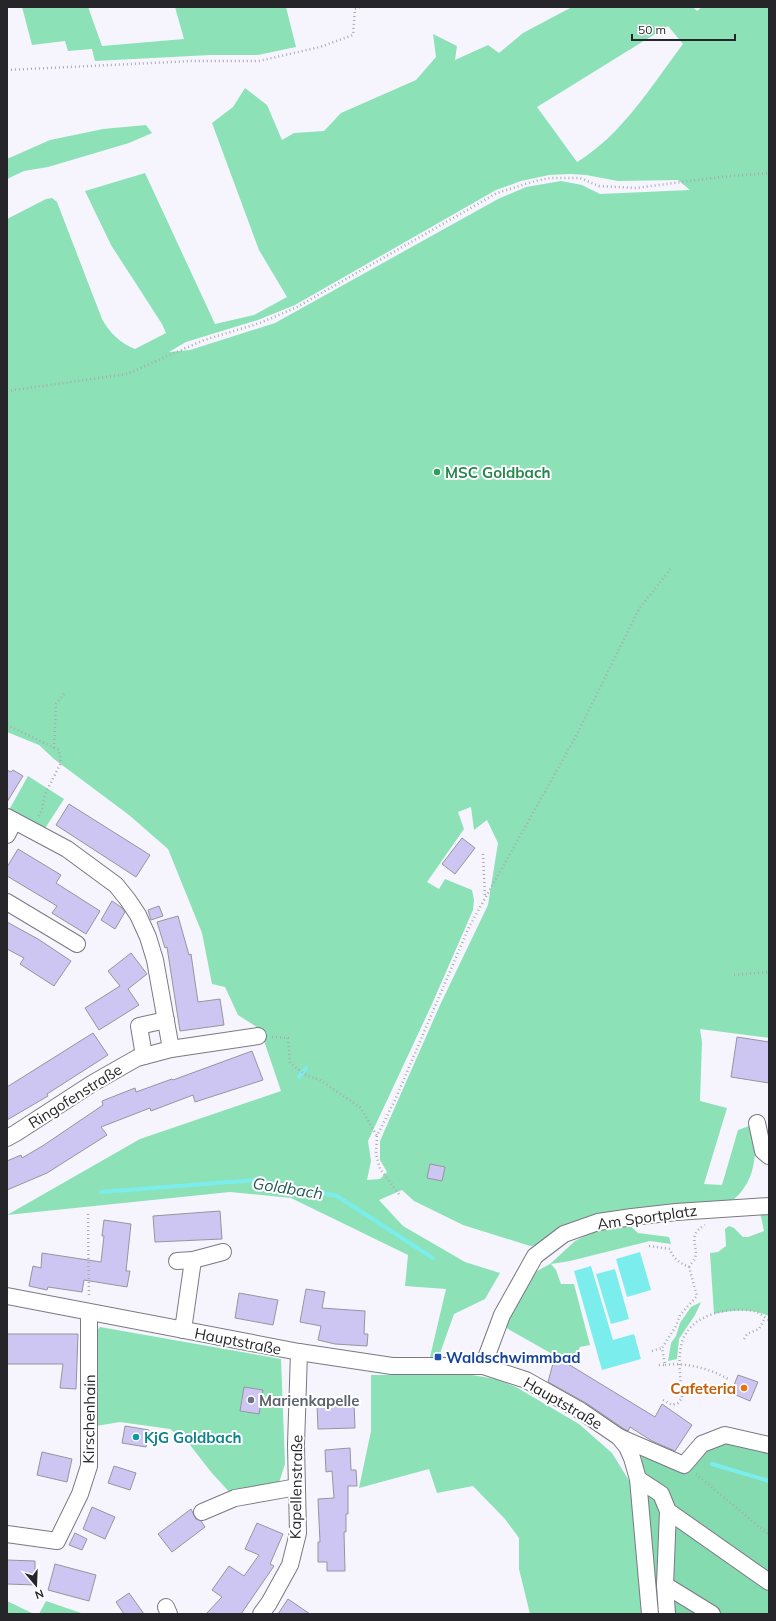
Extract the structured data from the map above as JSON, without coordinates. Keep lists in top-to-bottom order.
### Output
{
  "streets": {
    "street": [
      "Ringofenstraße",
      "Am Sportplatz",
      "Hauptstraße",
      "Kirschenhain",
      "Kapellenstraße"
    ]
  },
  "crossings": [
    ["Am Sportplatz", "Hauptstraße"],
    ["Hauptstraße", "Kirschenhain"],
    ["Hauptstraße", "Kapellenstraße"]
  ],
  "water": ["Goldbach"],
  "places": {
    "other": [
      "MSC Goldbach",
      "Cafeteria",
      "Marienkapelle",
      "KjG Goldbach"
    ],
    "transit": ["Waldschwimmbad"]
  },
  "scale_bar": "50 m",
  "north": "bottom"
}
